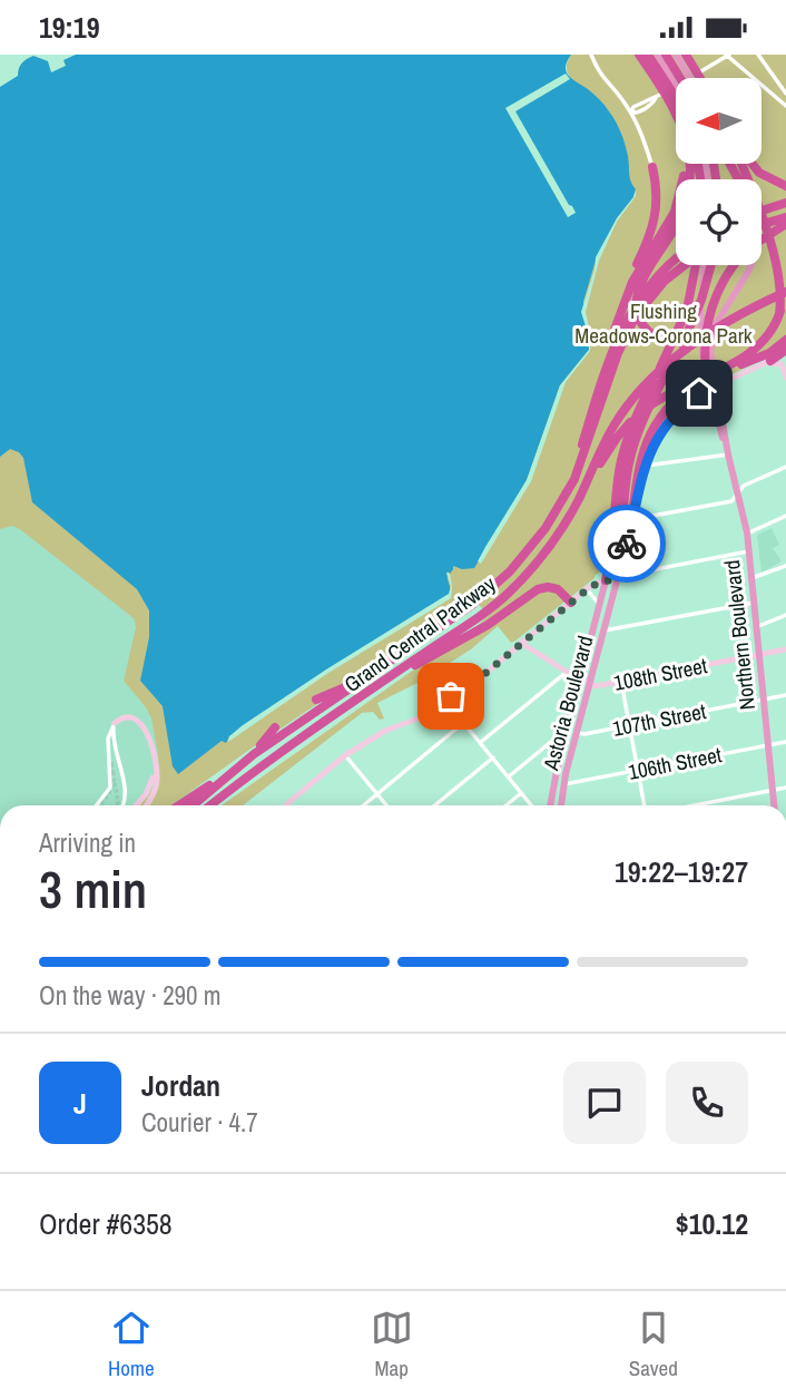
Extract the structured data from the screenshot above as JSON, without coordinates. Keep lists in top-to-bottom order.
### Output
{
  "streets": {
    "highway": ["Grand Central Parkway"],
    "main road": ["Northern Boulevard", "Astoria Boulevard"],
    "street": ["108th Street", "107th Street", "106th Street"]
  },
  "crossings": [
    ["Northern Boulevard", "108th Street"],
    ["Northern Boulevard", "Astoria Boulevard"],
    ["Northern Boulevard", "107th Street"],
    ["Northern Boulevard", "106th Street"],
    ["108th Street", "Astoria Boulevard"],
    ["Astoria Boulevard", "107th Street"],
    ["Astoria Boulevard", "106th Street"]
  ],
  "parks": ["Flushing Meadows-Corona Park"],
  "north": "left",
  "page": {
    "status": "19:19",
    "heading": ["3 min", "Arriving in", "19:22–19:27"],
    "panel": [
      "Jordan",
      "Courier · 4.7",
      "Order #6358",
      "$10.12"
    ],
    "bar": "On the way · 290 m",
    "round": "J",
    "tabs": ["Home", "Map", "Saved"]
  }
}
